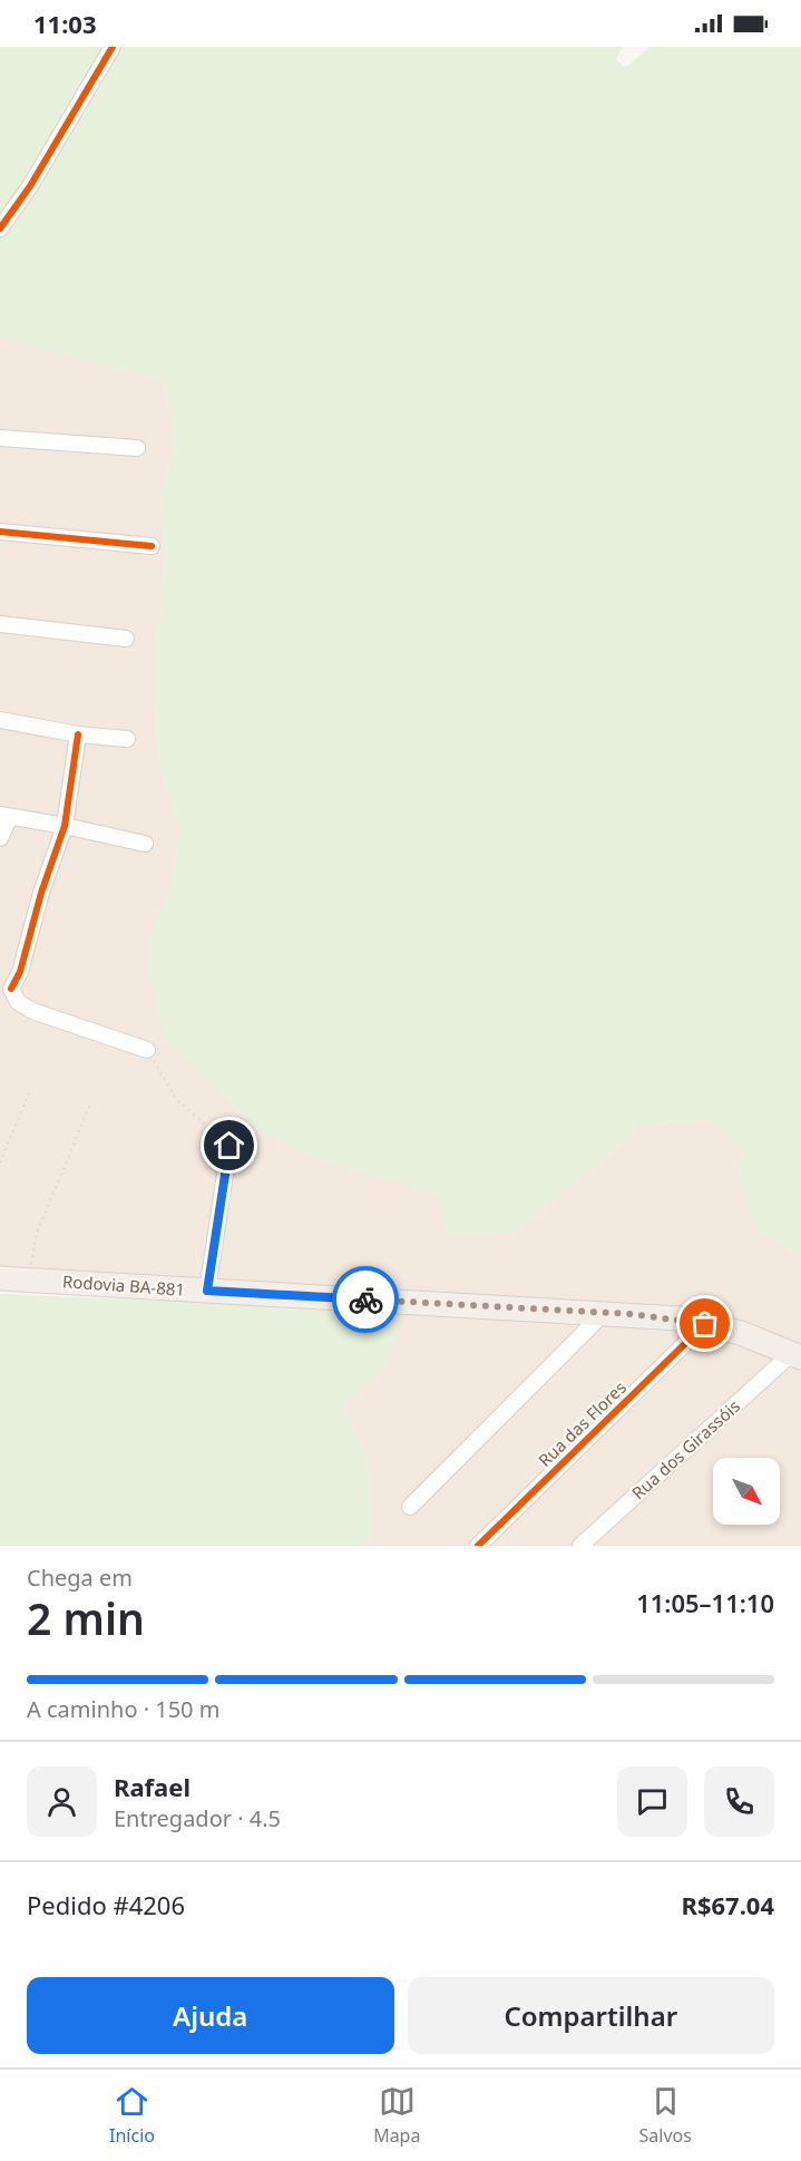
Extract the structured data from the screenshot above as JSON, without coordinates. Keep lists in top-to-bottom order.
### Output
{
  "streets": {
    "main road": ["Rodovia BA-881"],
    "street": ["Rua das Flores", "Rua dos Girassóis"]
  },
  "crossings": [
    ["Rodovia BA-881", "Rua das Flores"],
    ["Rodovia BA-881", "Rua dos Girassóis"]
  ],
  "north": "bottom right",
  "page": {
    "status": "11:03",
    "heading": ["2 min", "Chega em", "11:05–11:10"],
    "panel": [
      "Rafael",
      "Entregador · 4.5",
      "Pedido #4206",
      "R$67.04"
    ],
    "bar": "A caminho · 150 m",
    "buttons": ["Ajuda", "Compartilhar"],
    "tabs": ["Início", "Mapa", "Salvos"]
  }
}
